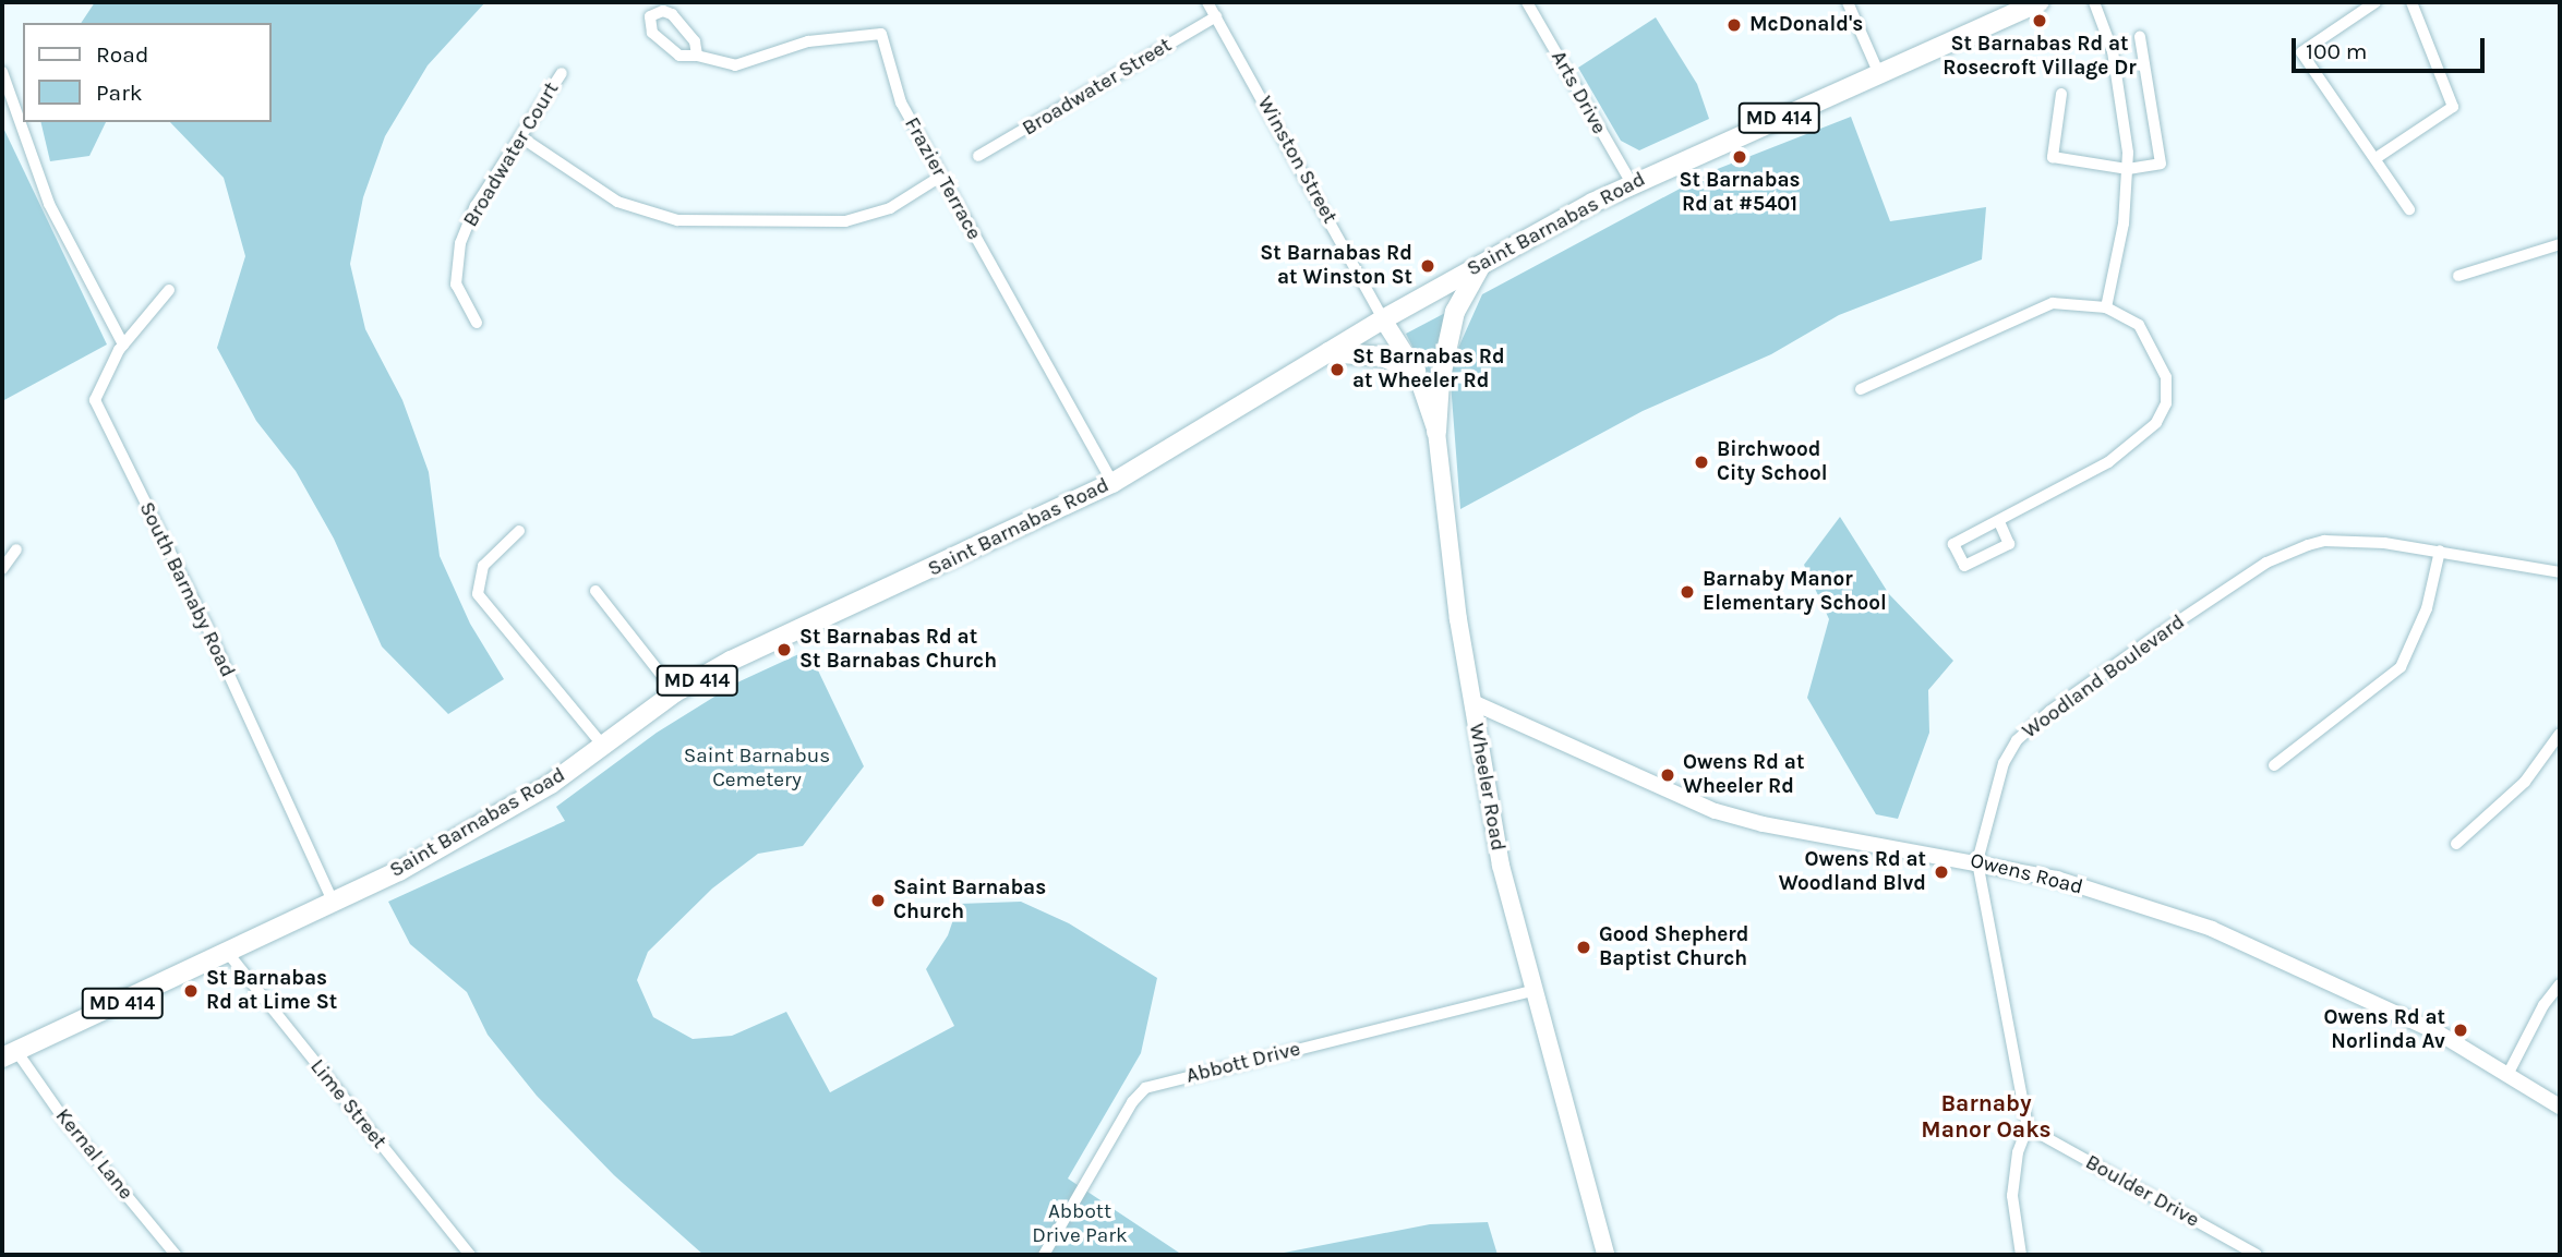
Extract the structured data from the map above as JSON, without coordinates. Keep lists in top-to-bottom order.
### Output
{
  "streets": {
    "main road": ["MD 414", "Saint Barnabas Road", "Wheeler Road"],
    "street": [
      "Broadwater Street",
      "Arts Drive",
      "Broadwater Court",
      "Winston Street",
      "Frazier Terrace",
      "South Barnaby Road",
      "Woodland Boulevard",
      "Owens Road",
      "Abbott Drive",
      "Lime Street",
      "Kernal Lane",
      "Boulder Drive"
    ]
  },
  "crossings": [
    ["Broadwater Street", "Winston Street"],
    ["Arts Drive", "Saint Barnabas Road"],
    ["Winston Street", "Saint Barnabas Road"],
    ["Winston Street", "Wheeler Road"],
    ["Frazier Terrace", "Saint Barnabas Road"],
    ["Saint Barnabas Road", "South Barnaby Road"],
    ["Saint Barnabas Road", "Wheeler Road"],
    ["Saint Barnabas Road", "Lime Street"],
    ["Saint Barnabas Road", "Kernal Lane"],
    ["Woodland Boulevard", "Owens Road"],
    ["Woodland Boulevard", "Boulder Drive"],
    ["Wheeler Road", "Owens Road"],
    ["Wheeler Road", "Abbott Drive"]
  ],
  "districts": ["Barnaby Manor Oaks"],
  "parks": ["Saint Barnabus Cemetery", "Abbott Drive Park"],
  "places": [
    "St Barnabas Rd at Rosecroft Village Dr",
    "McDonald's",
    "St Barnabas Rd at #5401",
    "St Barnabas Rd at Winston St",
    "St Barnabas Rd at Wheeler Rd",
    "Birchwood City School",
    "Barnaby Manor Elementary School",
    "St Barnabas Rd at St Barnabas Church",
    "Owens Rd at Wheeler Rd",
    "Owens Rd at Woodland Blvd",
    "Saint Barnabas Church",
    "Good Shepherd Baptist Church",
    "St Barnabas Rd at Lime St",
    "Owens Rd at Norlinda Av"
  ],
  "legend": ["Road", "Park"],
  "scale_bar": "100 m"
}
